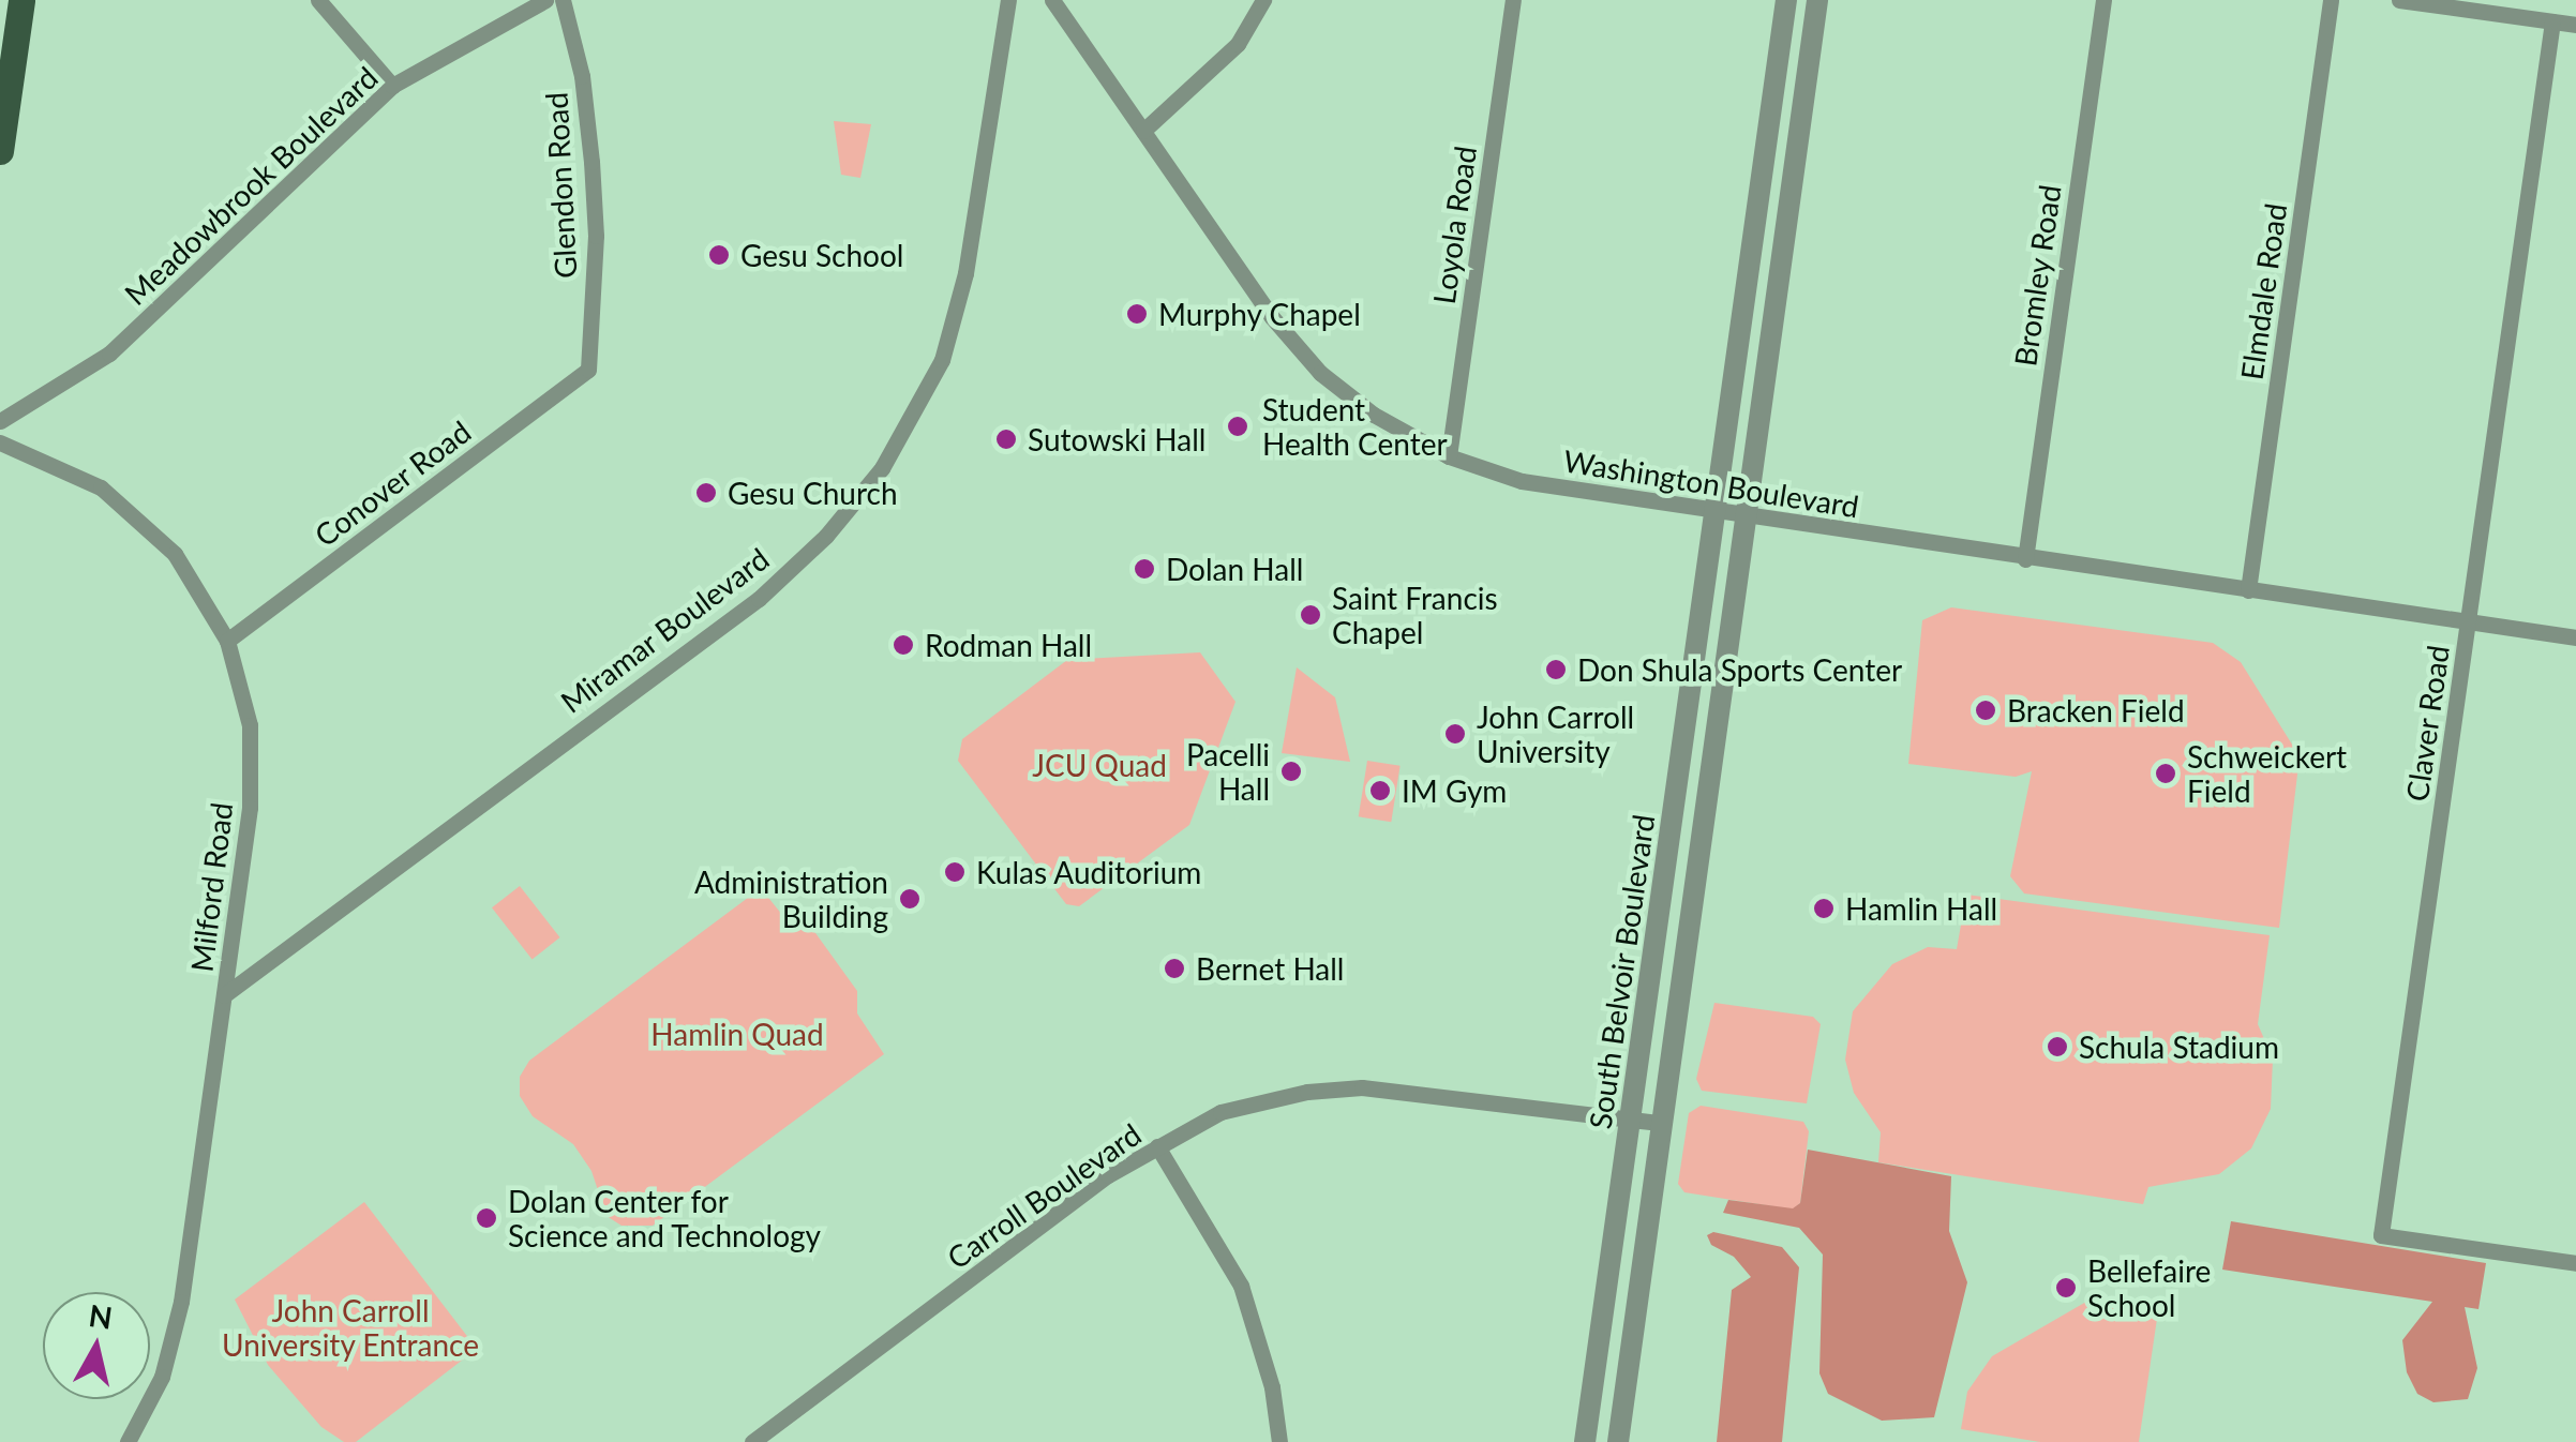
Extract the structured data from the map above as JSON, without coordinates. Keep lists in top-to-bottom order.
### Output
{
  "streets": {
    "street": [
      "Meadowbrook Boulevard",
      "Glendon Road",
      "Loyola Road",
      "Bromley Road",
      "Elmdale Road",
      "Conover Road",
      "Washington Boulevard",
      "Miramar Boulevard",
      "Claver Road",
      "Milford Road",
      "South Belvoir Boulevard",
      "Carroll Boulevard"
    ]
  },
  "crossings": [
    ["Glendon Road", "Conover Road"],
    ["Loyola Road", "Washington Boulevard"],
    ["Bromley Road", "Washington Boulevard"],
    ["Elmdale Road", "Washington Boulevard"],
    ["Conover Road", "Milford Road"],
    ["Washington Boulevard", "Claver Road"],
    ["Washington Boulevard", "South Belvoir Boulevard"],
    ["Miramar Boulevard", "Milford Road"],
    ["South Belvoir Boulevard", "Carroll Boulevard"]
  ],
  "parks": ["JCU Quad", "Hamlin Quad", "John Carroll University Entrance"],
  "places": [
    "Gesu School",
    "Murphy Chapel",
    "Student Health Center",
    "Sutowski Hall",
    "Gesu Church",
    "Dolan Hall",
    "Saint Francis Chapel",
    "Rodman Hall",
    "Don Shula Sports Center",
    "Bracken Field",
    "John Carroll University",
    "Pacelli Hall",
    "Schweickert Field",
    "IM Gym",
    "Kulas Auditorium",
    "Administration Building",
    "Hamlin Hall",
    "Bernet Hall",
    "Schula Stadium",
    "Dolan Center for Science and Technology",
    "Bellefaire School"
  ],
  "north": "top"
}
